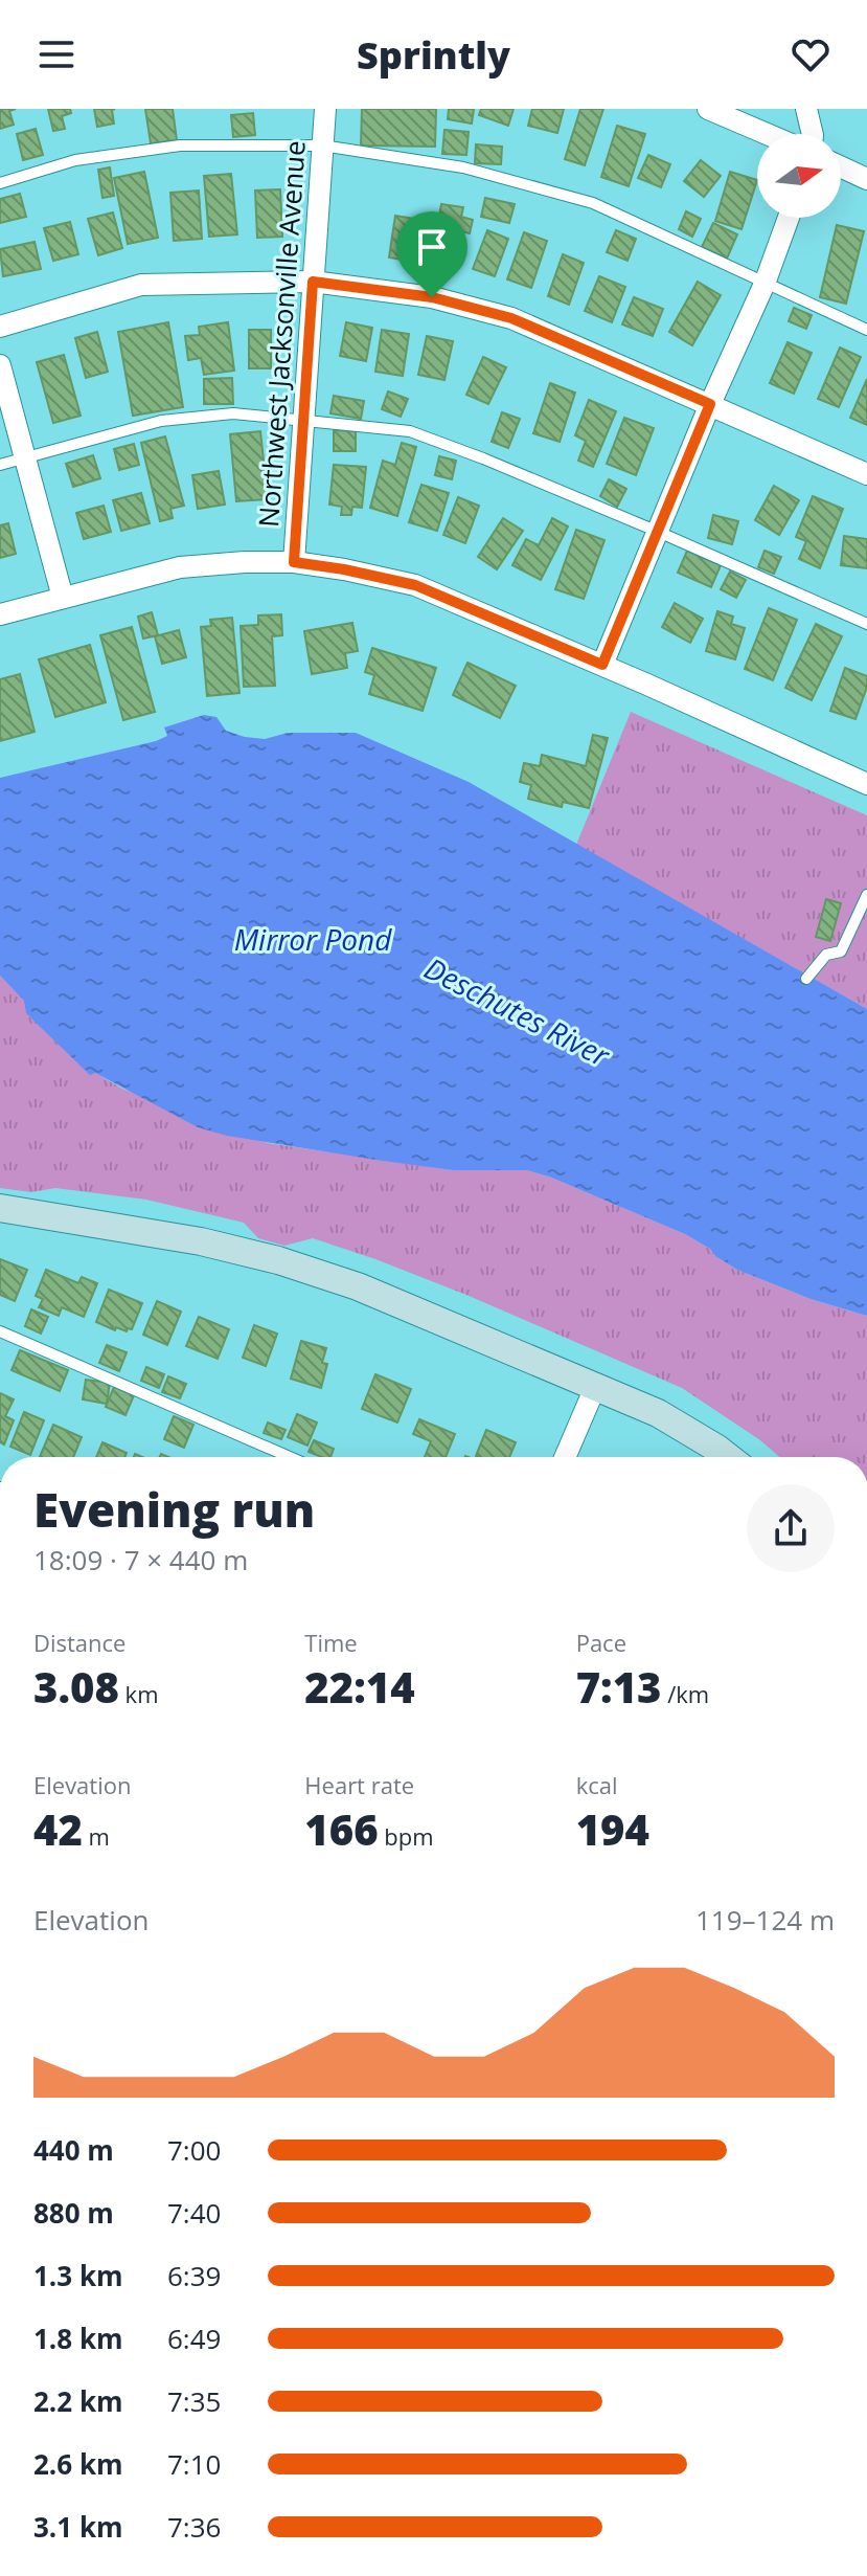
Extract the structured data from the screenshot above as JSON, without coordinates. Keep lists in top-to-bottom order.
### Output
{
  "streets": {
    "street": ["Northwest Jacksonville Avenue"]
  },
  "water": ["Mirror Pond", "Deschutes River"],
  "north": "right",
  "page": {
    "header": "Sprintly",
    "heading": ["Evening run", "18:09 · 7 × 440 m"],
    "stats": [
      ["Distance", "3.08 km"],
      ["Time", "22:14"],
      ["Pace", "7:13 /km"],
      ["Elevation", "42 m"],
      ["Heart rate", "166 bpm"],
      ["kcal", "194"]
    ],
    "chart": ["Elevation", "119–124 m"],
    "list": [
      {
        "name": "440 m",
        "note": "7:00"
      },
      {
        "name": "880 m",
        "note": "7:40"
      },
      {
        "name": "1.3 km",
        "note": "6:39"
      },
      {
        "name": "1.8 km",
        "note": "6:49"
      },
      {
        "name": "2.2 km",
        "note": "7:35"
      },
      {
        "name": "2.6 km",
        "note": "7:10"
      },
      {
        "name": "3.1 km",
        "note": "7:36"
      }
    ]
  }
}
